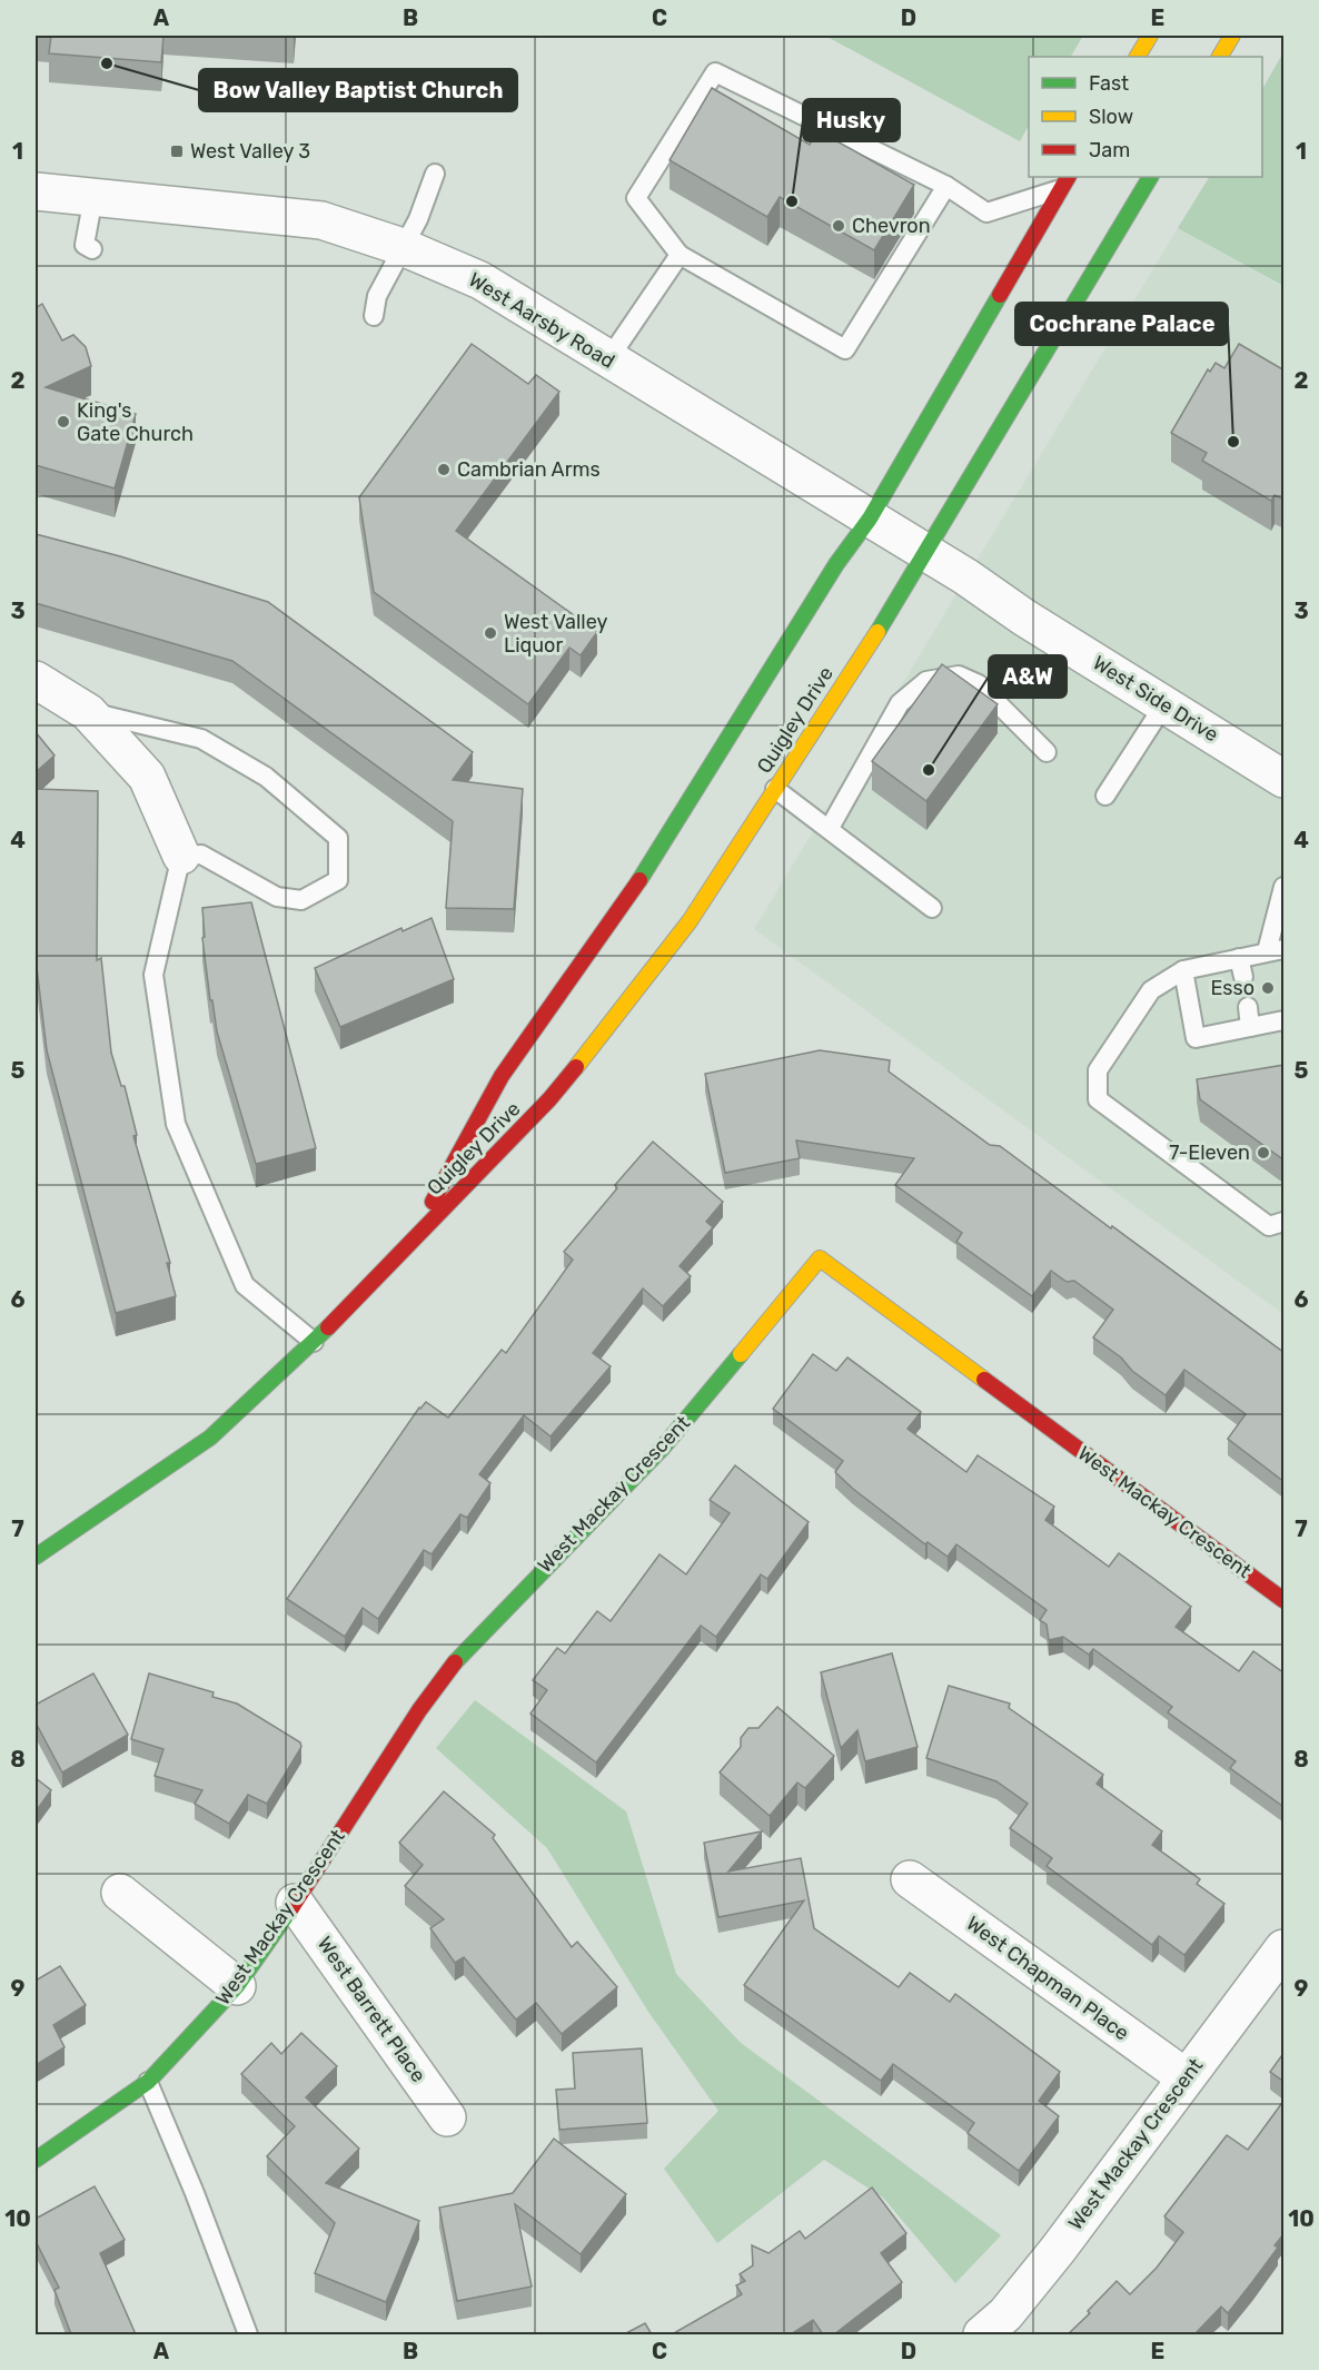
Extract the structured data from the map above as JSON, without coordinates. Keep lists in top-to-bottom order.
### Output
{
  "streets": {
    "street": [
      "West Aarsby Road",
      "West Side Drive",
      "Quigley Drive",
      "West Mackay Crescent",
      "West Chapman Place",
      "West Barrett Place"
    ]
  },
  "crossings": [
    ["West Aarsby Road", "West Side Drive"],
    ["West Aarsby Road", "Quigley Drive"],
    ["West Side Drive", "Quigley Drive"],
    ["West Mackay Crescent", "West Chapman Place"],
    ["West Mackay Crescent", "West Barrett Place"]
  ],
  "places": {
    "other": [
      "Bow Valley Baptist Church",
      "Husky",
      "Chevron",
      "King's Gate Church",
      "Cochrane Palace",
      "Cambrian Arms",
      "West Valley Liquor",
      "A&W",
      "Esso",
      "7-Eleven"
    ],
    "transit": ["West Valley 3"]
  },
  "legend": ["Fast", "Slow", "Jam"],
  "grid": {
    "columns": [
      "A",
      "B",
      "C",
      "D",
      "E"
    ],
    "rows": [
      "1",
      "2",
      "3",
      "4",
      "5",
      "6",
      "7",
      "8",
      "9",
      "10"
    ]
  }
}
